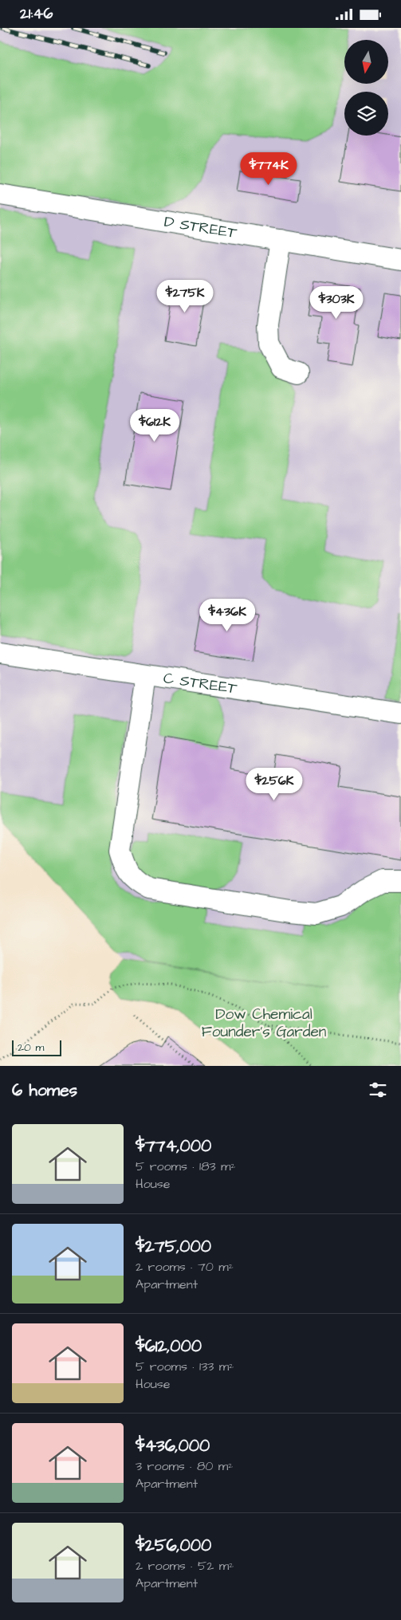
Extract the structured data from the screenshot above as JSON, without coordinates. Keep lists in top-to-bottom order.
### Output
{
  "streets": {
    "lane": ["D STREET", "C STREET"]
  },
  "parks": ["Dow Chemical Founder's Garden"],
  "scale_bar": "20 m",
  "north": "bottom",
  "page": {
    "status": "21:46",
    "price": [
      "$774K",
      "$275K",
      "$303K",
      "$612K",
      "$436K",
      "$256K"
    ],
    "scale": "20 m",
    "heading": "6 homes",
    "list": [
      {
        "name": "$774,000",
        "note": "5 rooms · 183 m² · House"
      },
      {
        "name": "$275,000",
        "note": "2 rooms · 70 m² · Apartment"
      },
      {
        "name": "$612,000",
        "note": "5 rooms · 133 m² · House"
      },
      {
        "name": "$436,000",
        "note": "3 rooms · 80 m² · Apartment"
      },
      {
        "name": "$256,000",
        "note": "2 rooms · 52 m² · Apartment"
      }
    ]
  }
}
